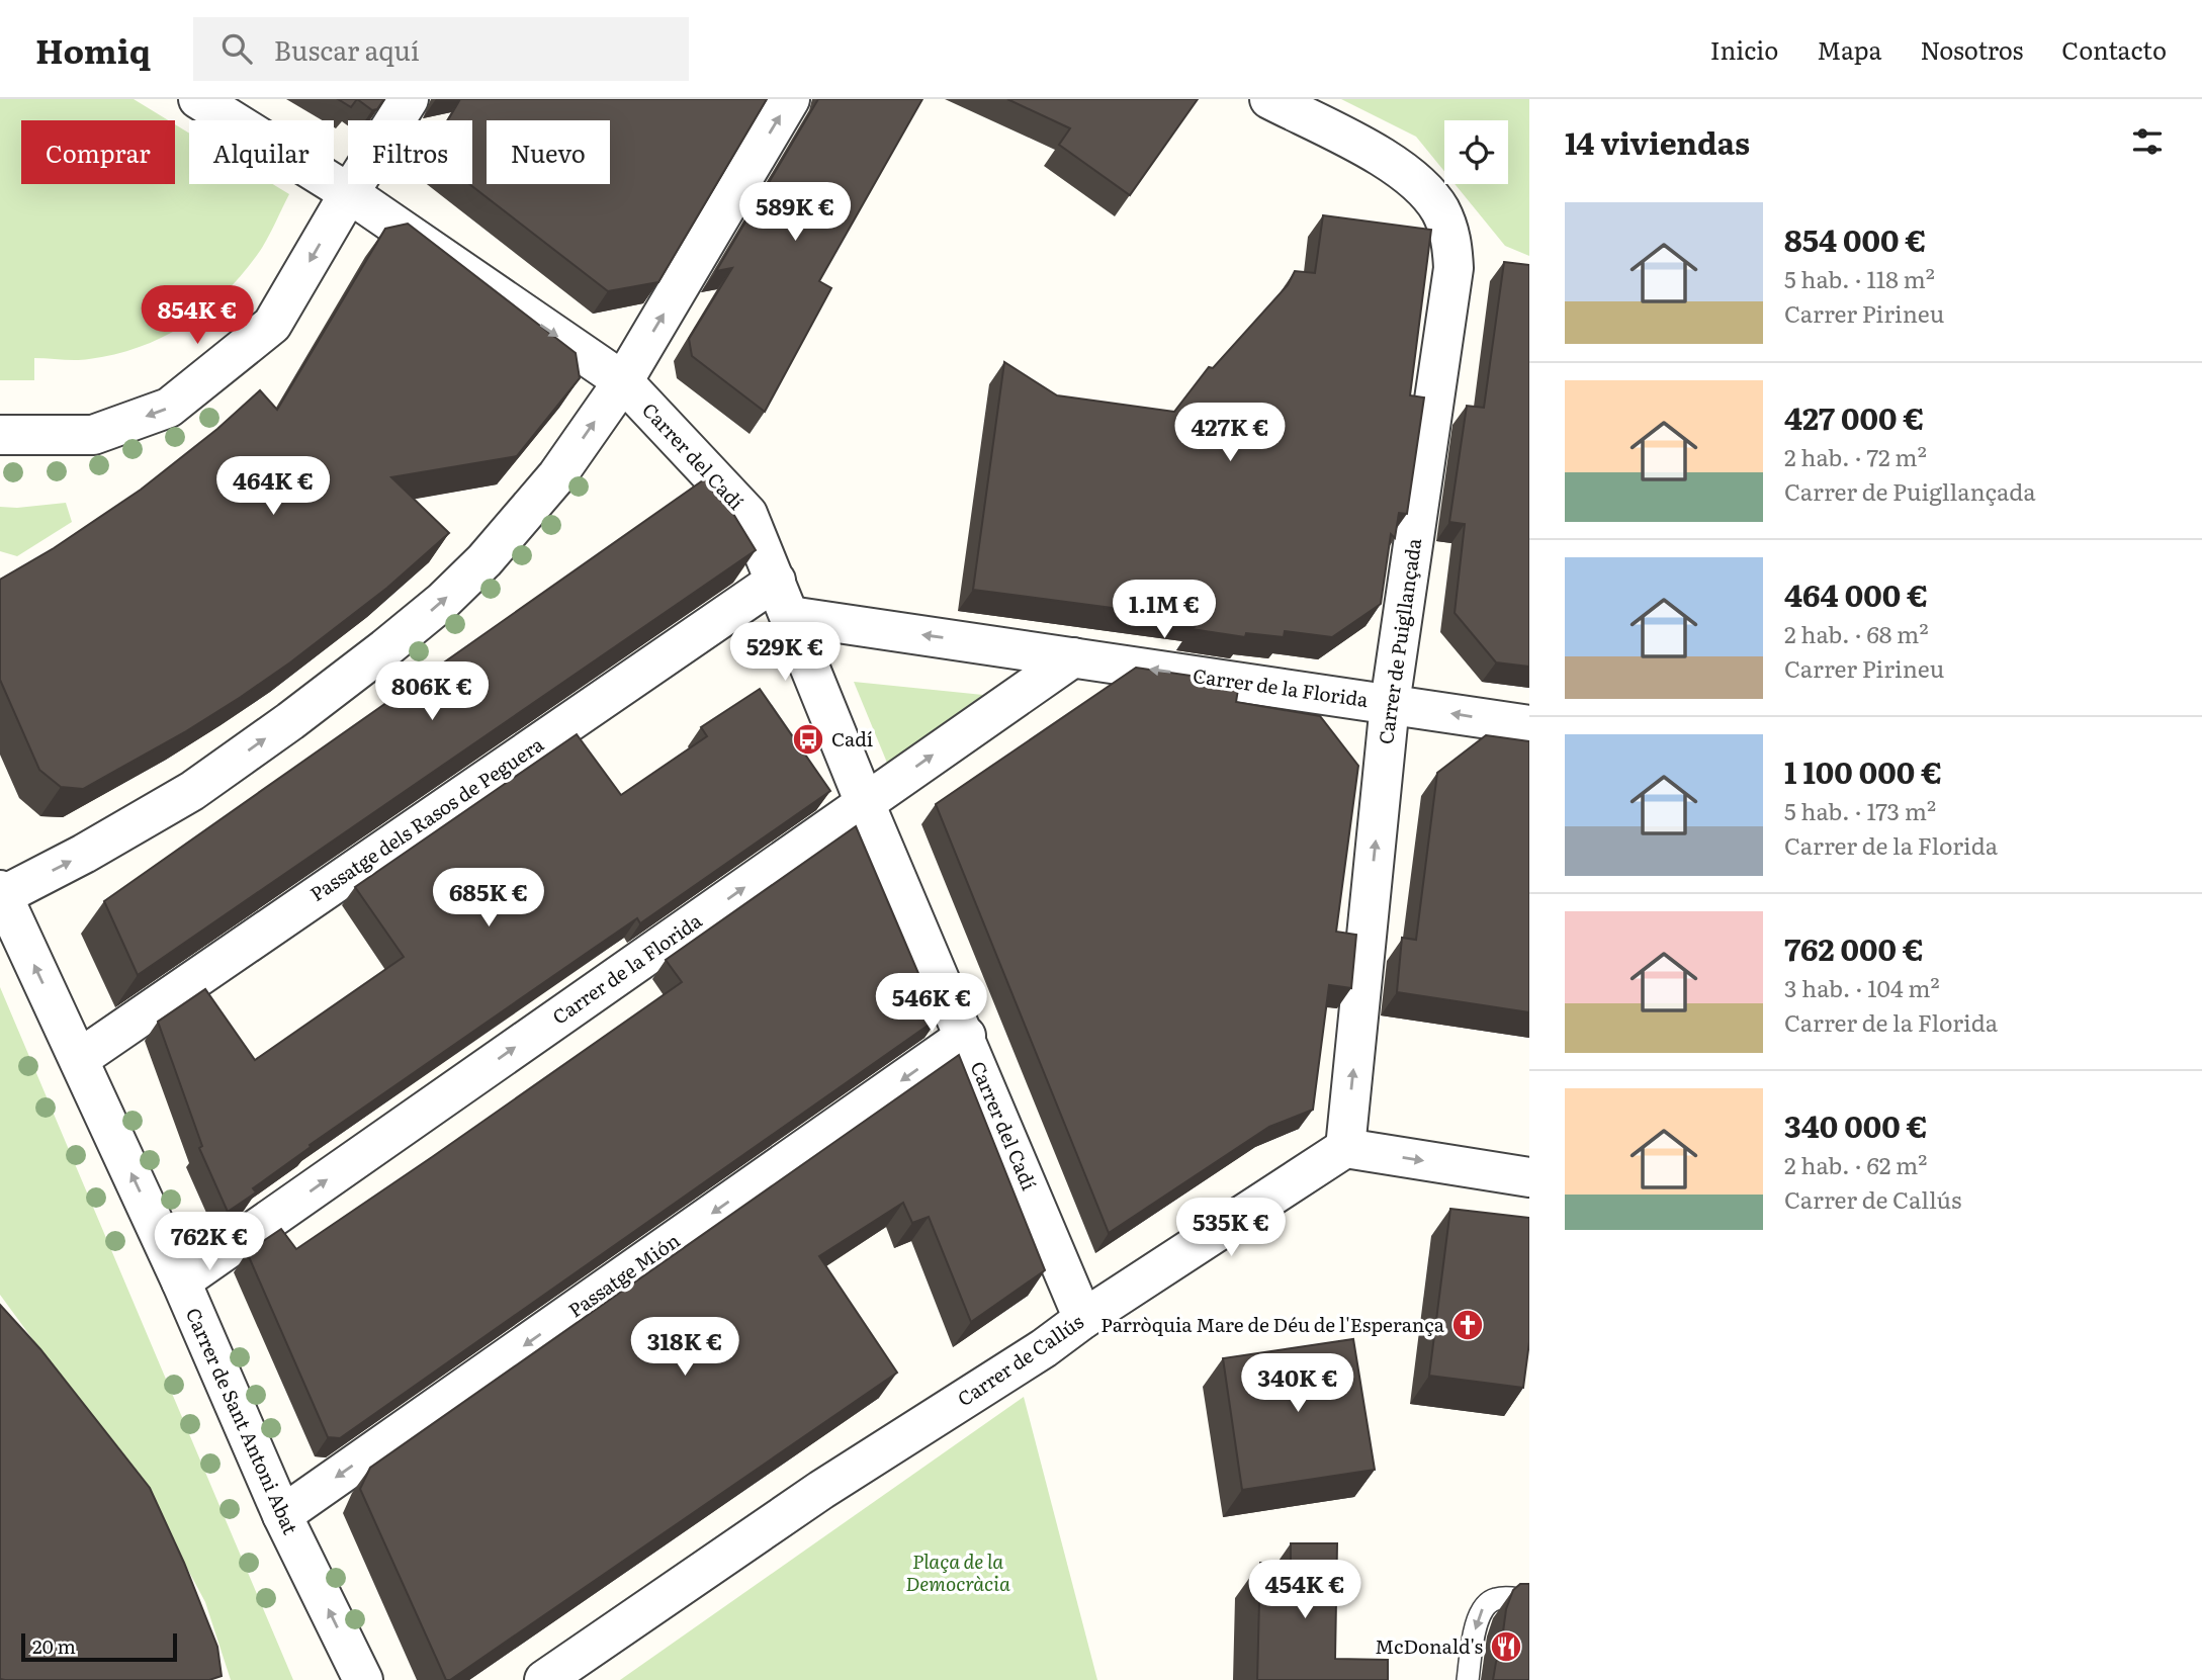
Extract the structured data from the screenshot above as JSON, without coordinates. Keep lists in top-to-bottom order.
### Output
{
  "streets": {
    "street": [
      "Carrer del Cadí",
      "Carrer de Puigllançada",
      "Carrer de la Florida",
      "Passatge dels Rasos de Peguera",
      "Passatge Mión",
      "Carrer de Callús",
      "Carrer de Sant Antoni Abat"
    ]
  },
  "crossings": [
    ["Carrer del Cadí", "Carrer de la Florida"],
    ["Carrer del Cadí", "Passatge dels Rasos de Peguera"],
    ["Carrer del Cadí", "Passatge Mión"],
    ["Carrer del Cadí", "Carrer de Callús"],
    ["Carrer de Puigllançada", "Carrer de la Florida"],
    ["Carrer de Puigllançada", "Carrer de Callús"],
    ["Carrer de la Florida", "Carrer de Sant Antoni Abat"],
    ["Passatge dels Rasos de Peguera", "Carrer de Sant Antoni Abat"],
    ["Passatge Mión", "Carrer de Sant Antoni Abat"]
  ],
  "one_way": ["Carrer de Puigllançada", "Passatge Mión", "Carrer de Sant Antoni Abat"],
  "parks": ["Plaça de la Democràcia"],
  "places": {
    "bus stop": ["Cadí"],
    "church": ["Parròquia Mare de Déu de l'Esperança"],
    "restaurant": ["McDonald's"]
  },
  "scale_bar": "20 m",
  "page": {
    "header": "Homiq",
    "search": "Buscar aquí",
    "nav": [
      "Inicio",
      "Mapa",
      "Nosotros",
      "Contacto"
    ],
    "heading": "14 viviendas",
    "chip": [
      "Comprar",
      "Alquilar",
      "Filtros",
      "Nuevo"
    ],
    "price": [
      "589K €",
      "854K €",
      "427K €",
      "464K €",
      "1.1M €",
      "529K €",
      "806K €",
      "685K €",
      "546K €",
      "535K €",
      "762K €",
      "318K €",
      "340K €",
      "454K €"
    ],
    "list": [
      {
        "name": "854 000 €",
        "note": "5 hab. · 118 m² · Carrer Pirineu"
      },
      {
        "name": "427 000 €",
        "note": "2 hab. · 72 m² · Carrer de Puigllançada"
      },
      {
        "name": "464 000 €",
        "note": "2 hab. · 68 m² · Carrer Pirineu"
      },
      {
        "name": "1 100 000 €",
        "note": "5 hab. · 173 m² · Carrer de la Florida"
      },
      {
        "name": "762 000 €",
        "note": "3 hab. · 104 m² · Carrer de la Florida"
      },
      {
        "name": "340 000 €",
        "note": "2 hab. · 62 m² · Carrer de Callús"
      }
    ],
    "scale": "20 m"
  }
}
